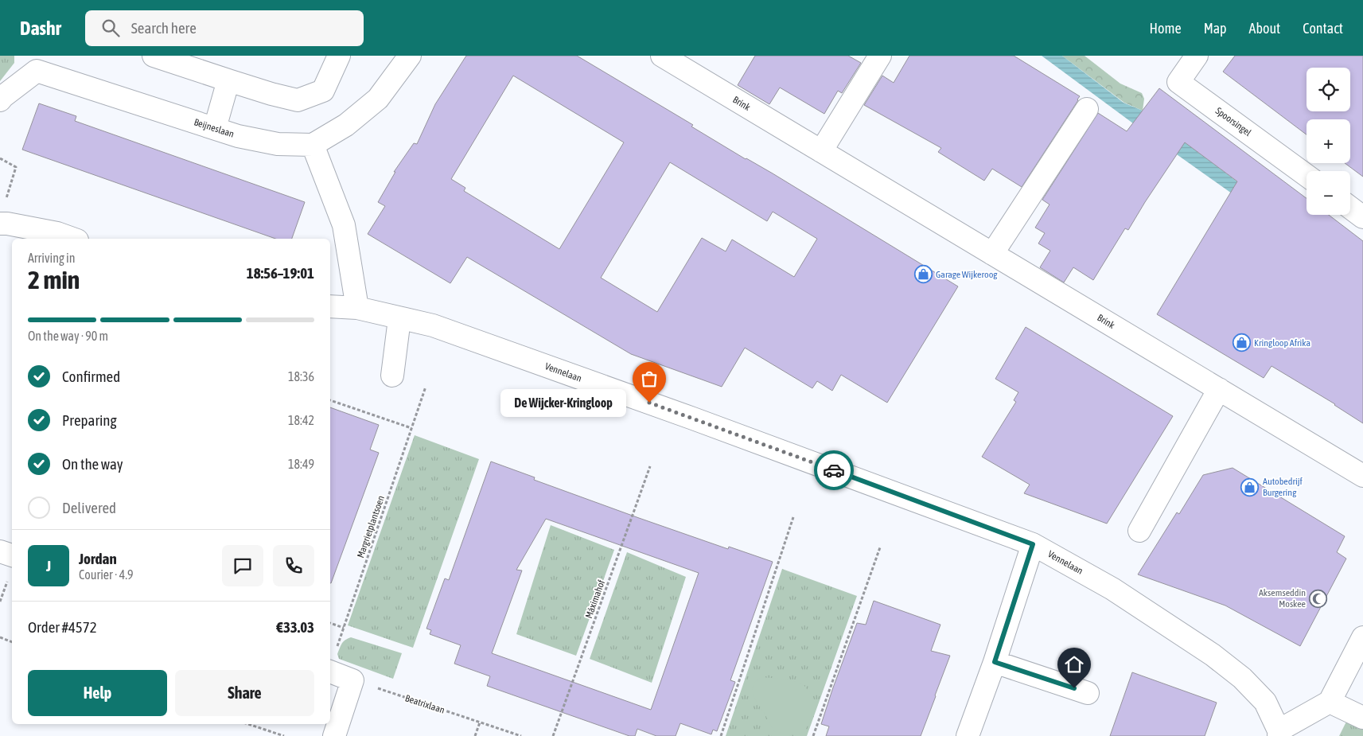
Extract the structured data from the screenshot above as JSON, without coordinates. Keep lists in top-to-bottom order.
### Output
{
  "streets": {
    "street": [
      "Brink",
      "Spoorsingel",
      "Beijneslaan",
      "Vennelaan"
    ],
    "path": ["Margrietplantsoen", "Máximahof", "Beatrixlaan"]
  },
  "places": {
    "shop": ["Garage Wijkeroog", "Kringloop Afrika", "Autobedrijf Burgering"],
    "other": ["De Wijcker-Kringloop"],
    "mosque": ["Aksemseddin Moskee"]
  },
  "page": {
    "header": "Dashr",
    "search": "Search here",
    "nav": [
      "Home",
      "Map",
      "About",
      "Contact"
    ],
    "map_buttons": ["+", "−"],
    "heading": ["2 min", "Arriving in", "18:56–19:01"],
    "panel": [
      "Jordan",
      "Courier · 4.9",
      "Order #4572",
      "€33.03"
    ],
    "bar": "On the way · 90 m",
    "list": [
      ["Confirmed", "18:36"],
      ["Preparing", "18:42"],
      ["On the way", "18:49"],
      "Delivered"
    ],
    "bubble": "De Wijcker-Kringloop",
    "round": "J",
    "buttons": ["Help", "Share"]
  }
}
